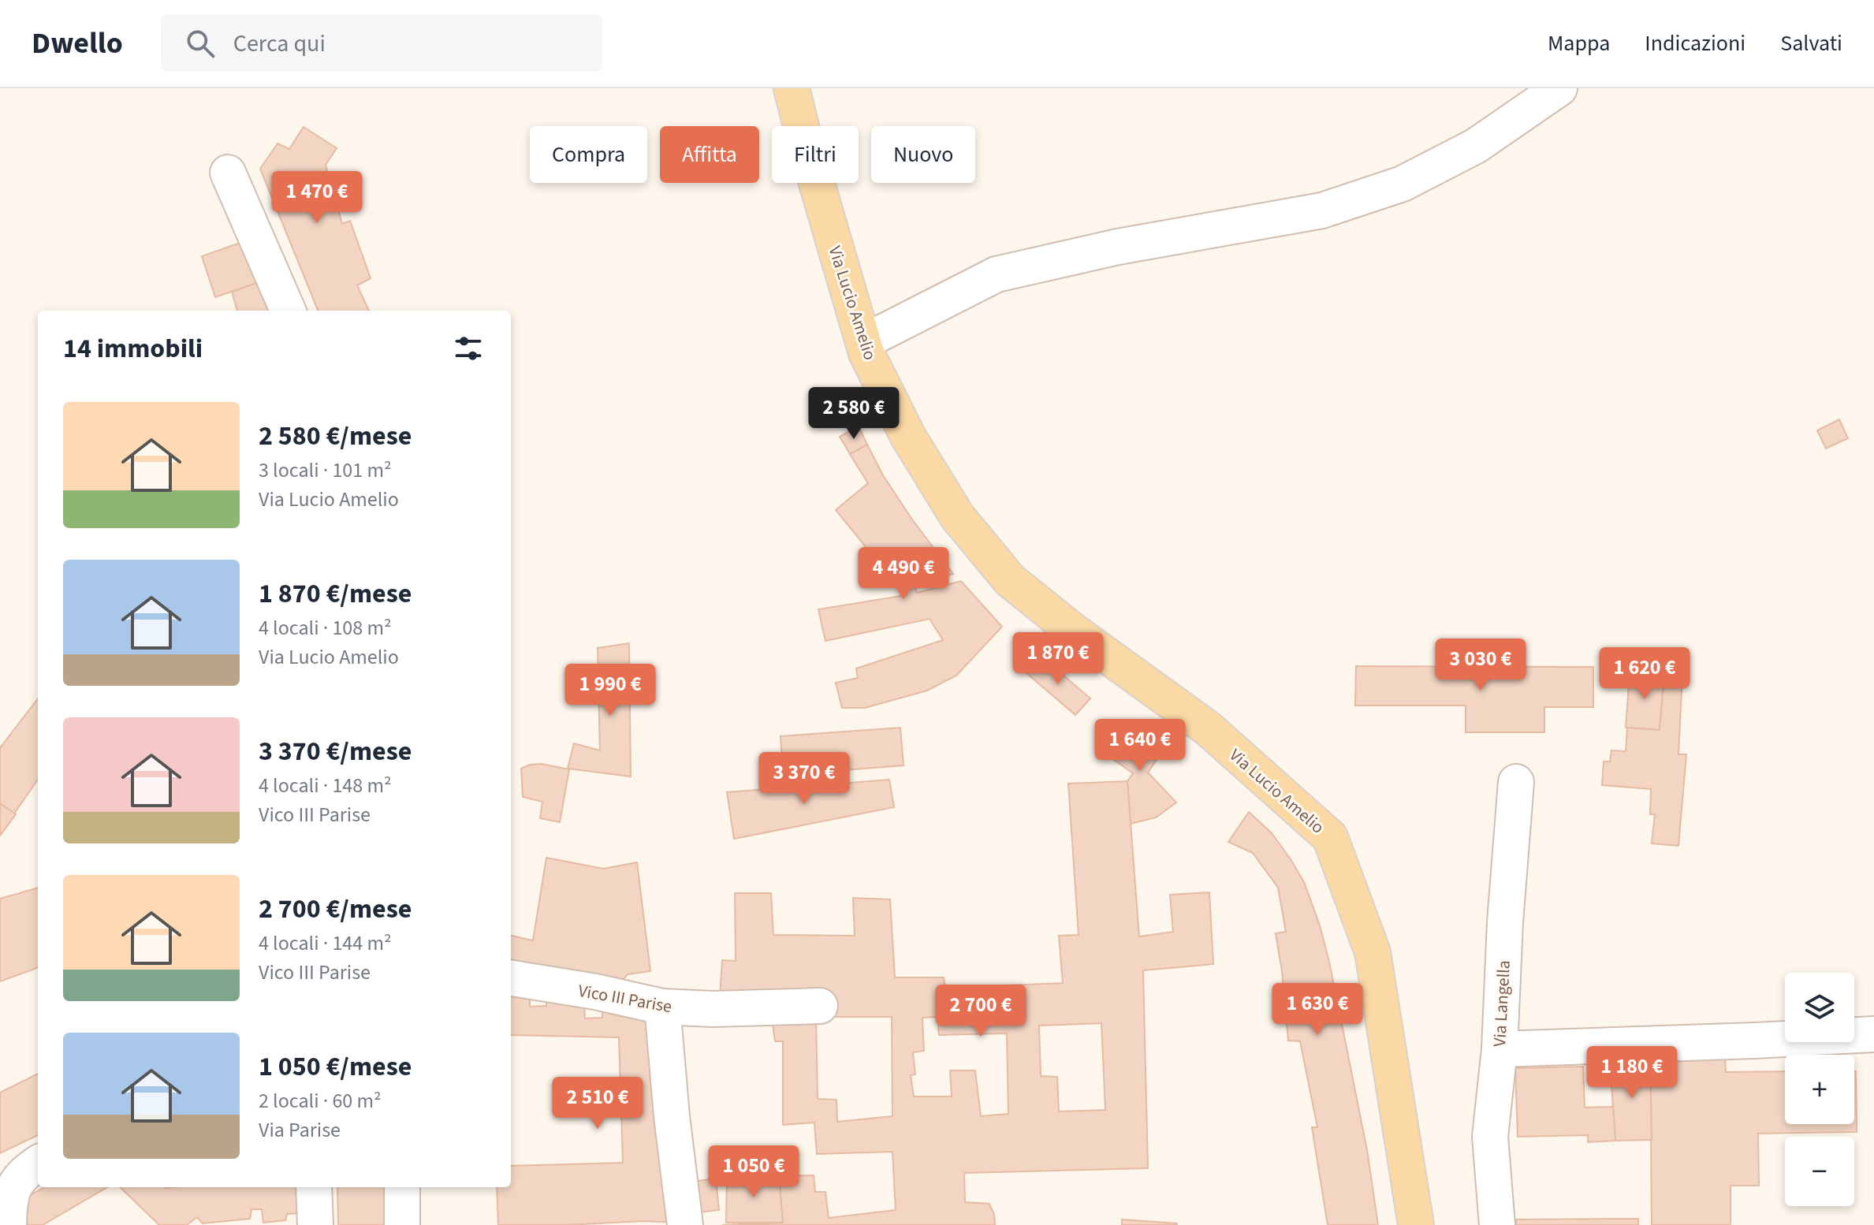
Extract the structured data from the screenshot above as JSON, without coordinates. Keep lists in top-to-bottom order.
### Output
{
  "streets": {
    "main road": ["Via Lucio Amelio"],
    "street": ["Vico III Parise", "Via Langella"]
  },
  "page": {
    "header": "Dwello",
    "search": "Cerca qui",
    "nav": ["Mappa", "Indicazioni", "Salvati"],
    "chip": [
      "Compra",
      "Affitta",
      "Filtri",
      "Nuovo"
    ],
    "price": [
      "1 470 €",
      "2 580 €",
      "4 490 €",
      "1 870 €",
      "3 030 €",
      "1 620 €",
      "1 990 €",
      "1 640 €",
      "3 370 €",
      "1 630 €",
      "2 700 €",
      "1 180 €",
      "2 510 €",
      "1 050 €"
    ],
    "heading": "14 immobili",
    "list": [
      {
        "name": "2 580 €/mese",
        "note": "3 locali · 101 m² · Via Lucio Amelio"
      },
      {
        "name": "1 870 €/mese",
        "note": "4 locali · 108 m² · Via Lucio Amelio"
      },
      {
        "name": "3 370 €/mese",
        "note": "4 locali · 148 m² · Vico III Parise"
      },
      {
        "name": "2 700 €/mese",
        "note": "4 locali · 144 m² · Vico III Parise"
      },
      {
        "name": "1 050 €/mese",
        "note": "2 locali · 60 m² · Via Parise"
      }
    ],
    "map_buttons": ["+", "−"]
  }
}
